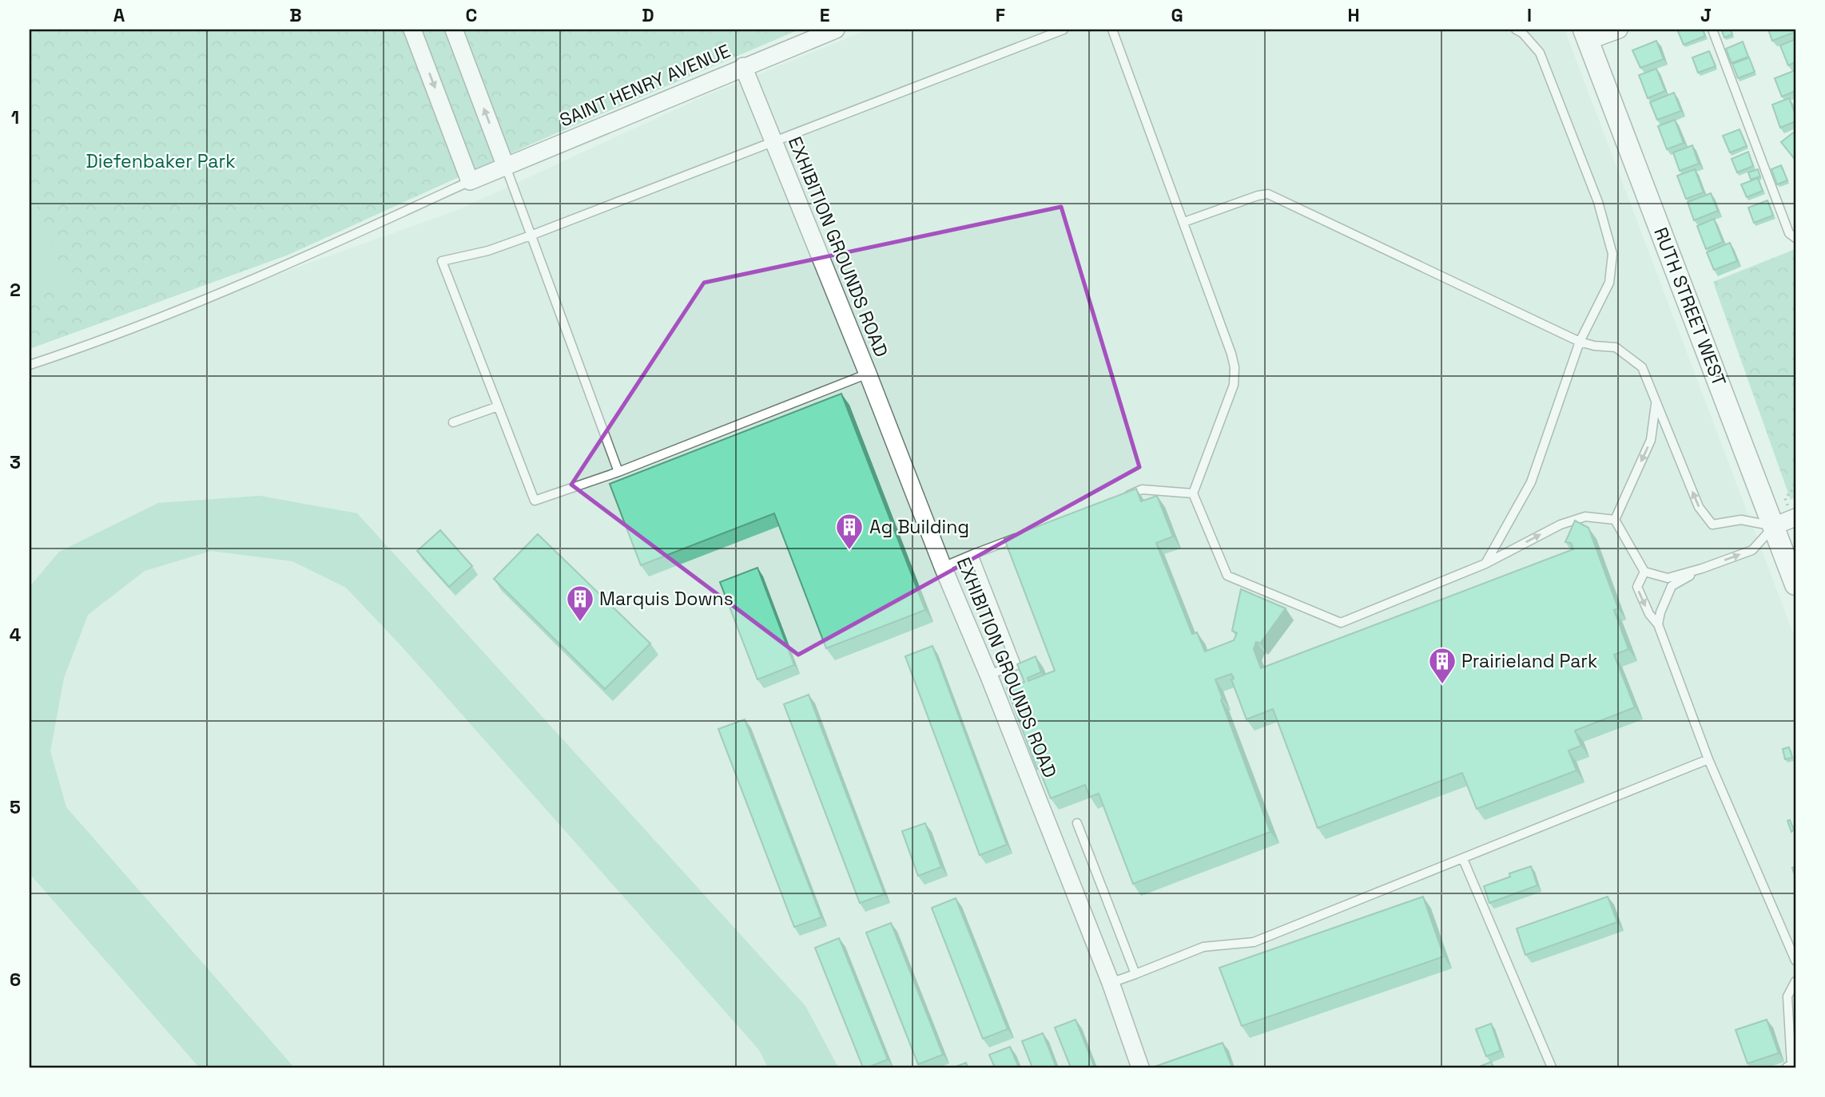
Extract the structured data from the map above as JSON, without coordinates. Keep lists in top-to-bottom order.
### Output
{
  "streets": {
    "street": ["SAINT HENRY AVENUE", "EXHIBITION GROUNDS ROAD", "RUTH STREET WEST"]
  },
  "crossings": [
    ["SAINT HENRY AVENUE", "EXHIBITION GROUNDS ROAD"]
  ],
  "parks": ["Diefenbaker Park"],
  "places": {
    "building": ["Ag Building", "Marquis Downs", "Prairieland Park"]
  },
  "grid": {
    "columns": [
      "A",
      "B",
      "C",
      "D",
      "E",
      "F",
      "G",
      "H",
      "I",
      "J"
    ],
    "rows": [
      "1",
      "2",
      "3",
      "4",
      "5",
      "6"
    ]
  }
}
